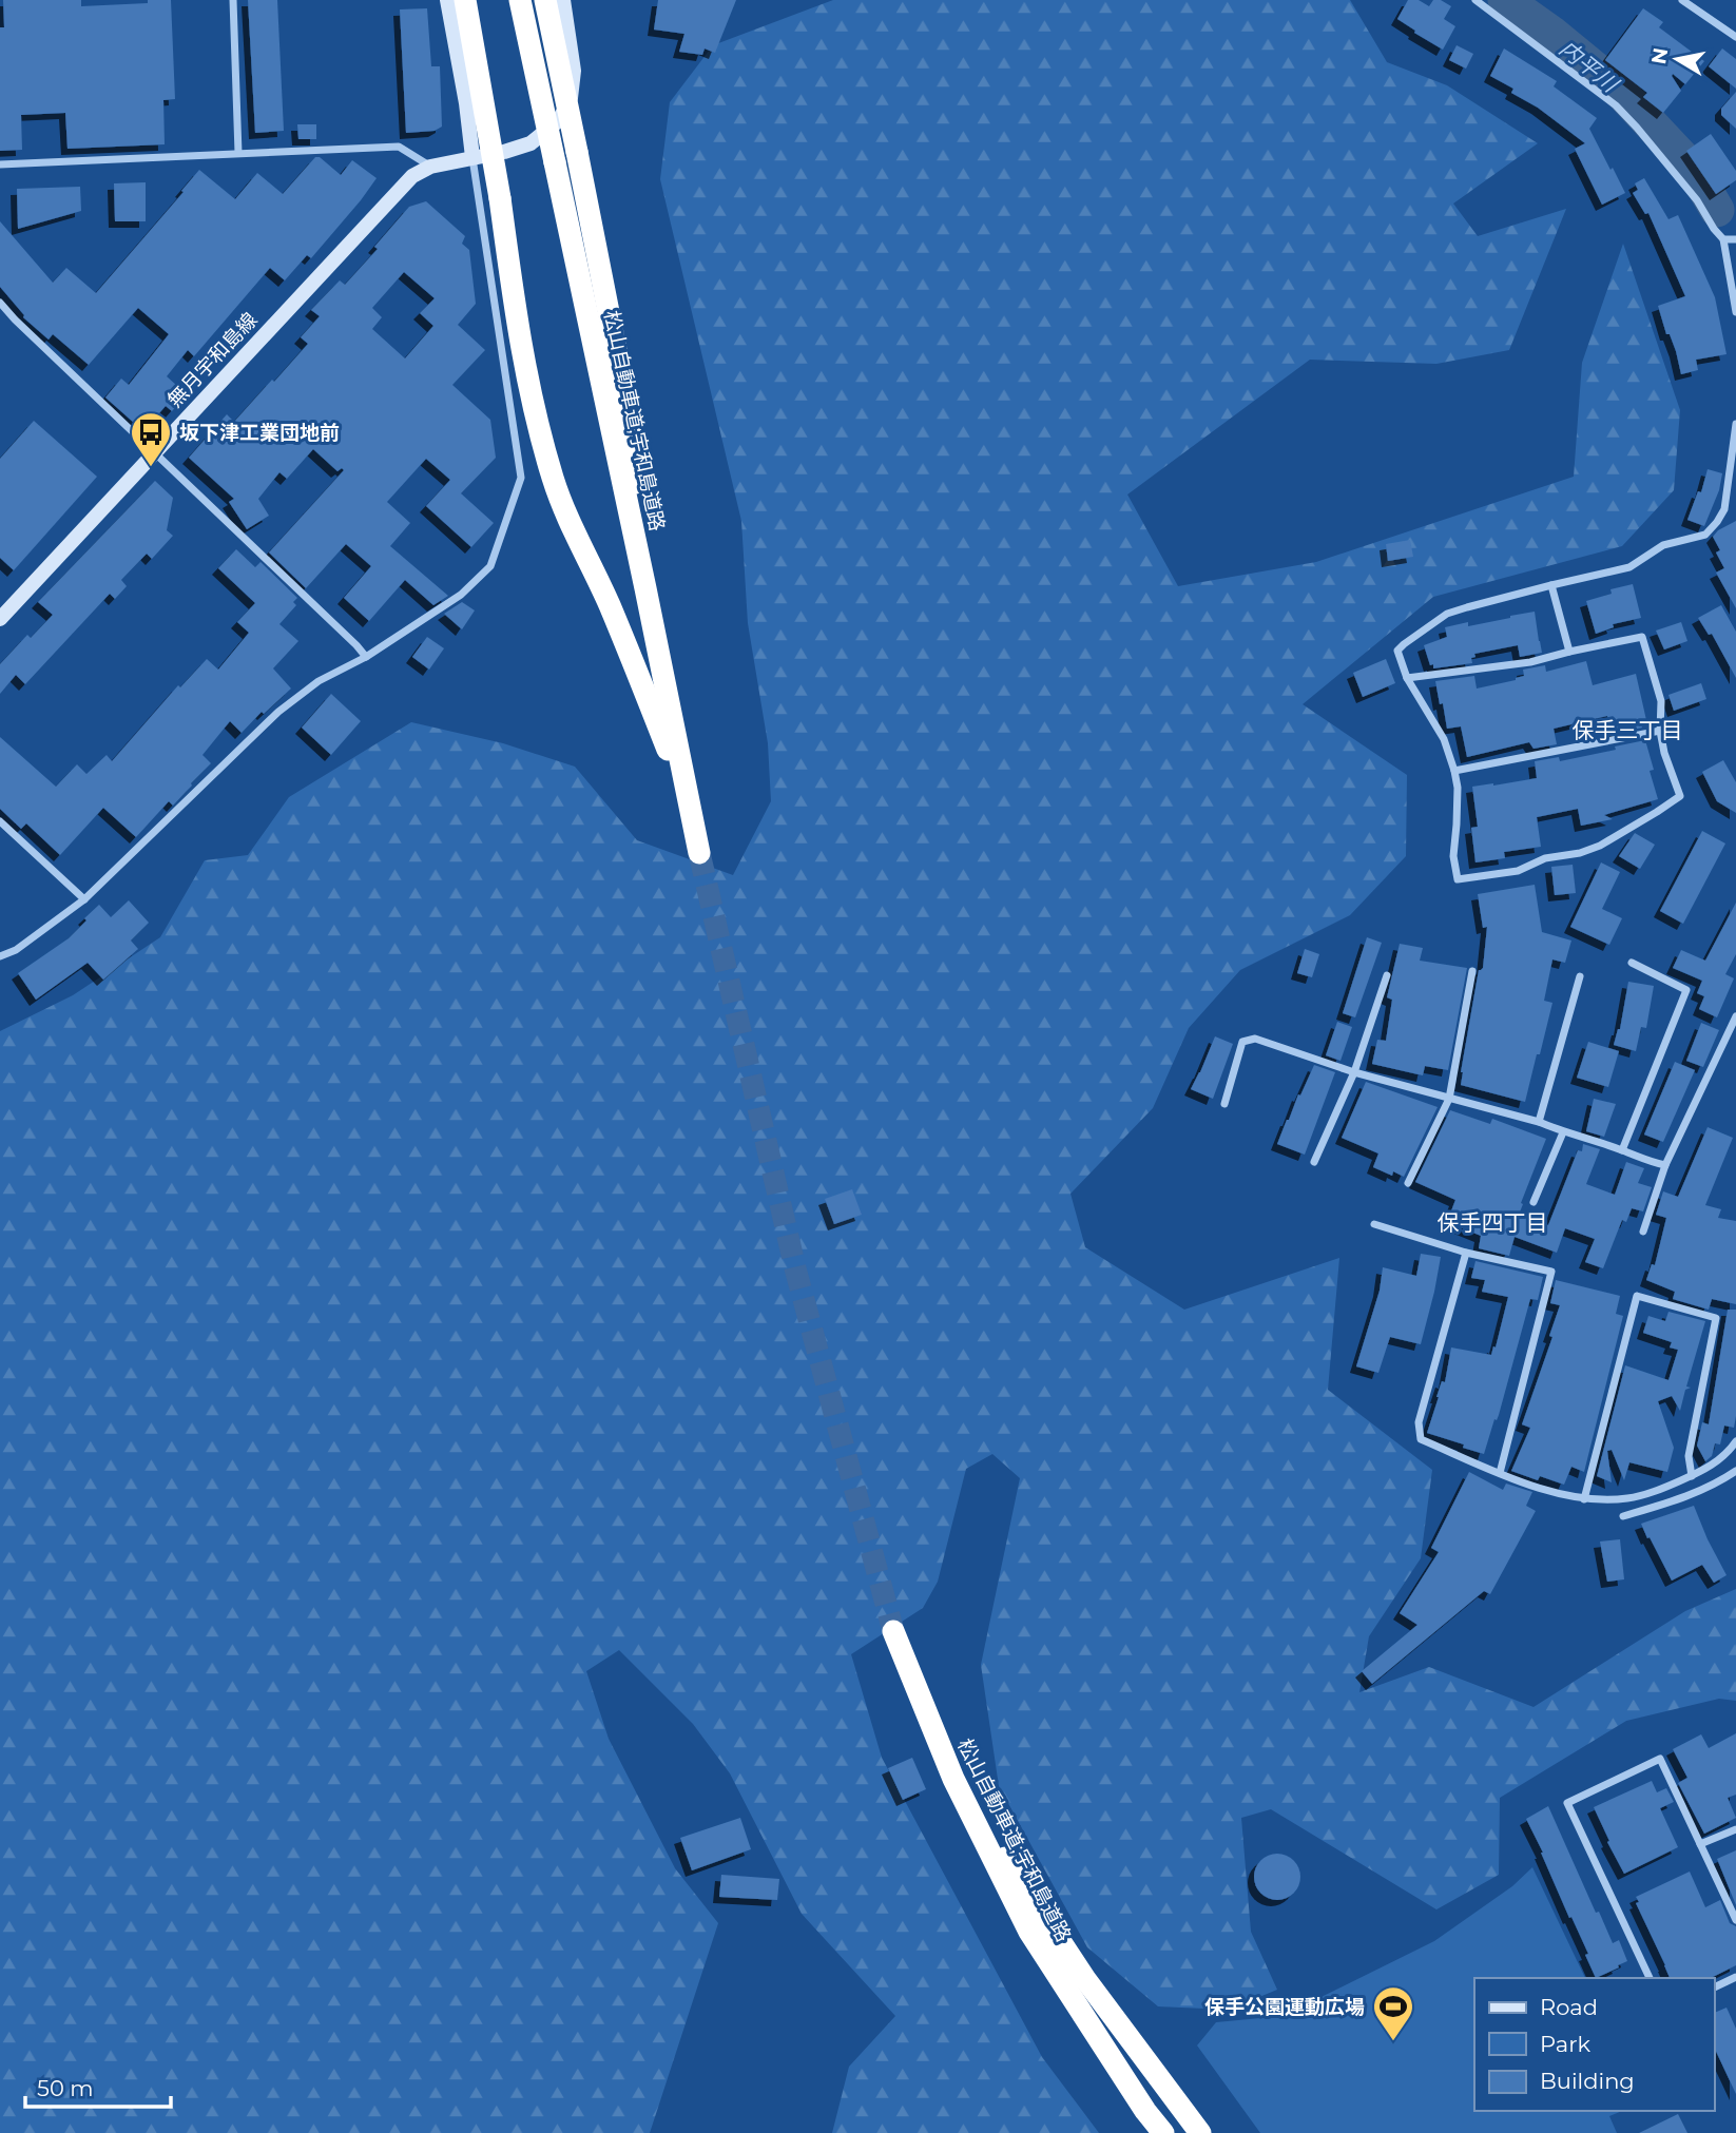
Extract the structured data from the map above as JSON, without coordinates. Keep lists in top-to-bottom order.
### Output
{
  "streets": {
    "highway": ["松山自動車道;宇和島道路"],
    "main road": ["無月宇和島線"]
  },
  "districts": ["保手三丁目", "保手四丁目"],
  "water": ["内平川"],
  "places": {
    "bus stop": ["坂下津工業団地前"],
    "sports": ["保手公園運動広場"]
  },
  "legend": ["Road", "Park", "Building"],
  "scale_bar": "50 m",
  "north": "left"
}
